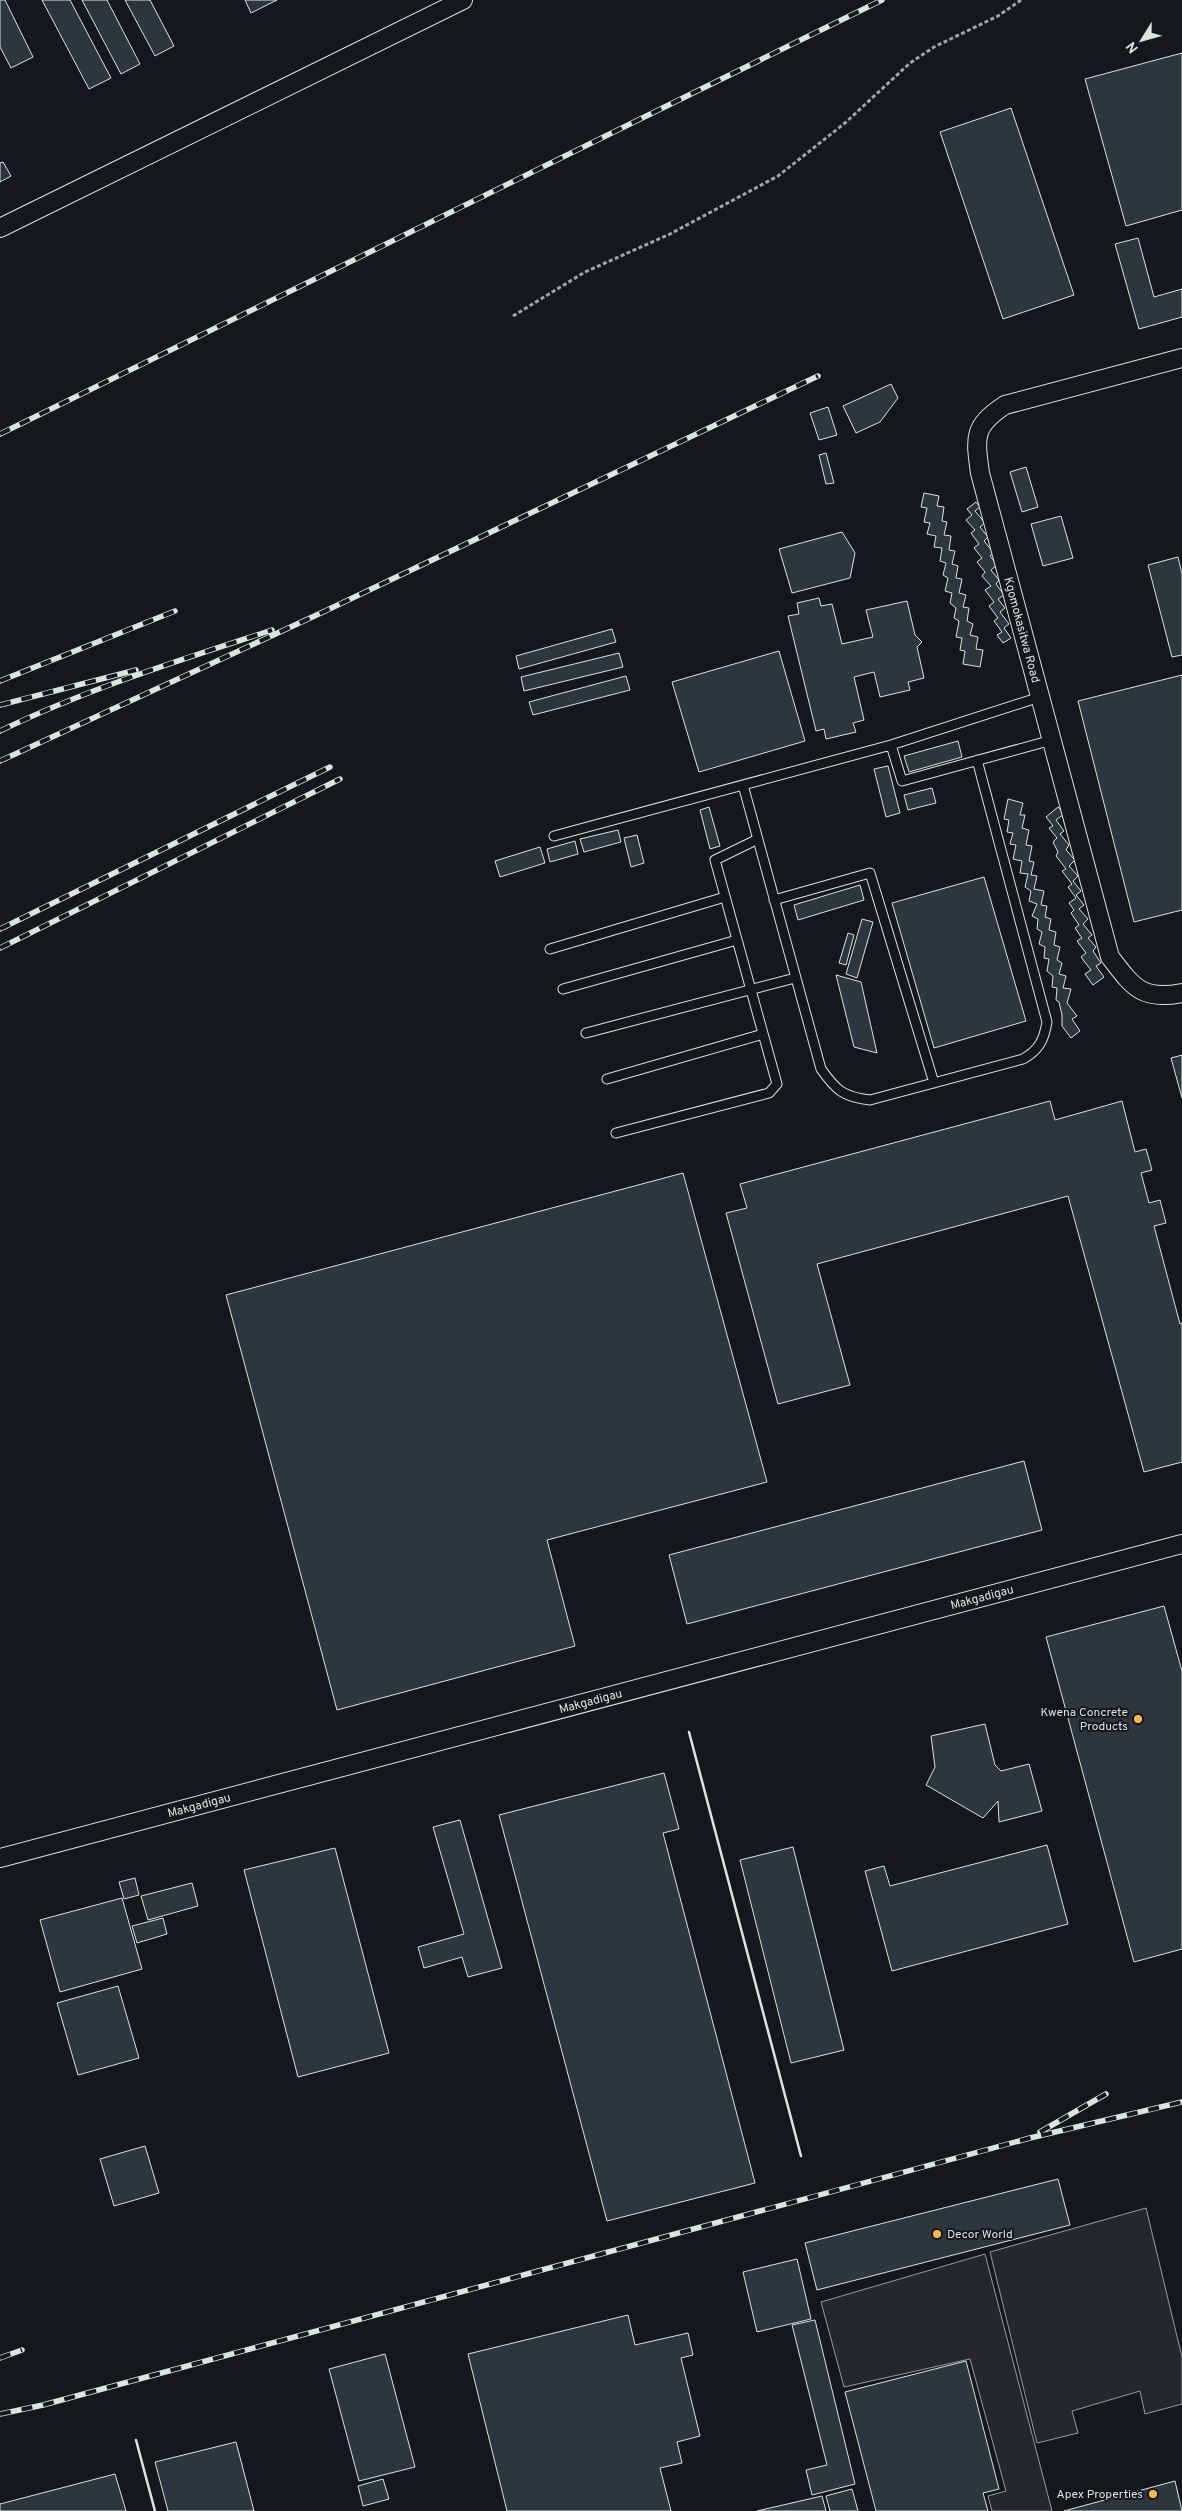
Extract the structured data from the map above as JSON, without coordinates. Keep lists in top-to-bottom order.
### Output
{
  "streets": {
    "street": ["Kgomokasitwa Road", "Makgadigau"]
  },
  "places": ["Kwena Concrete Products", "Decor World", "Apex Properties"],
  "north": "bottom left"
}
